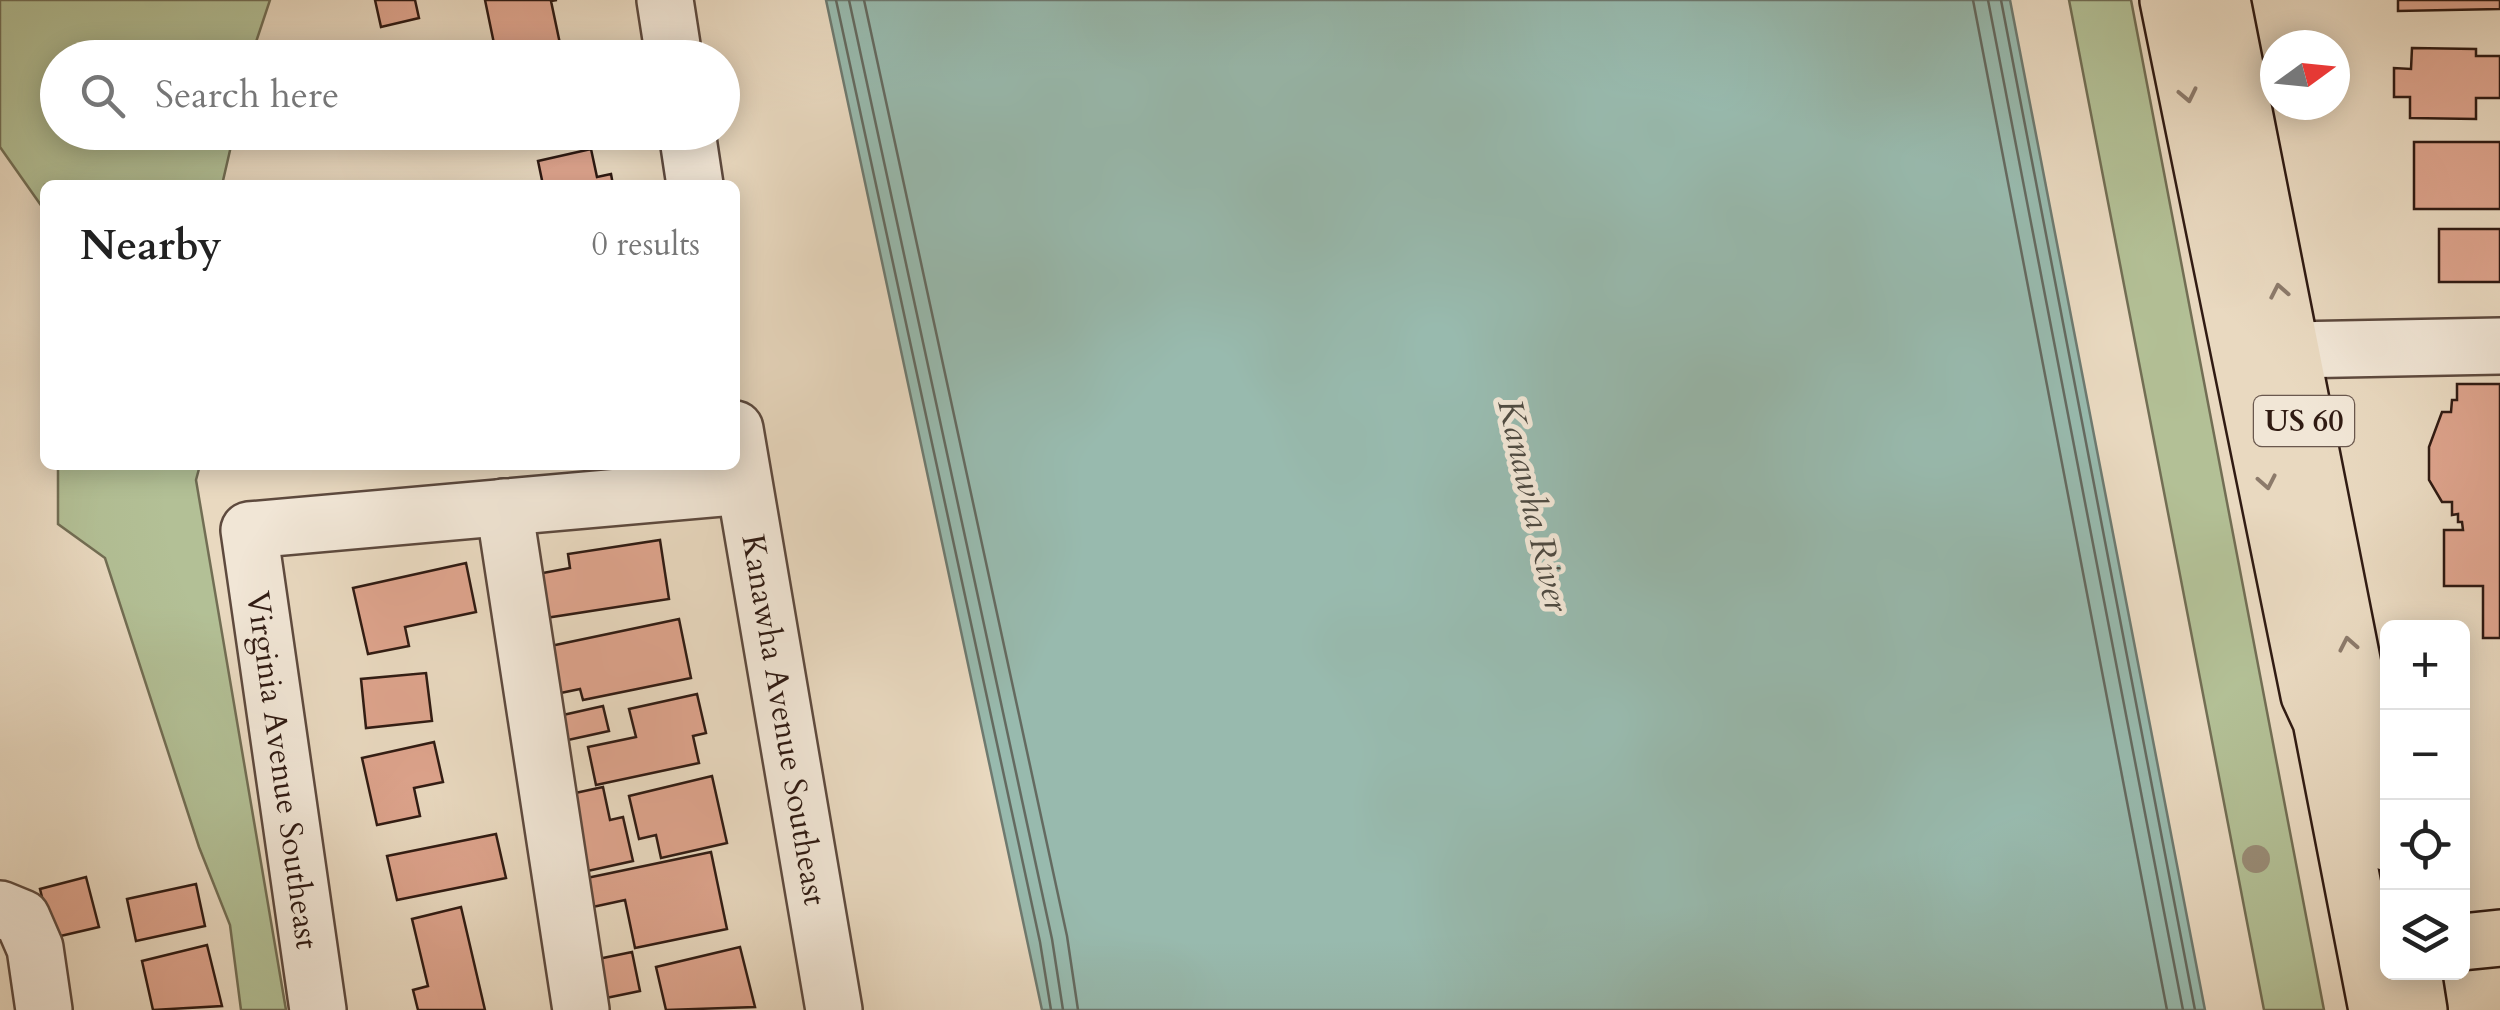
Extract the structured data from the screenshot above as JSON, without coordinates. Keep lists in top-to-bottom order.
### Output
{
  "streets": {
    "main road": ["US 60"],
    "street": ["Kanawha Avenue Southeast", "Virginia Avenue Southeast"]
  },
  "water": ["Kanawha River"],
  "north": "right",
  "page": {
    "search": "Search here",
    "heading": ["Nearby", "0 results"],
    "map_buttons": ["+", "−"]
  }
}
